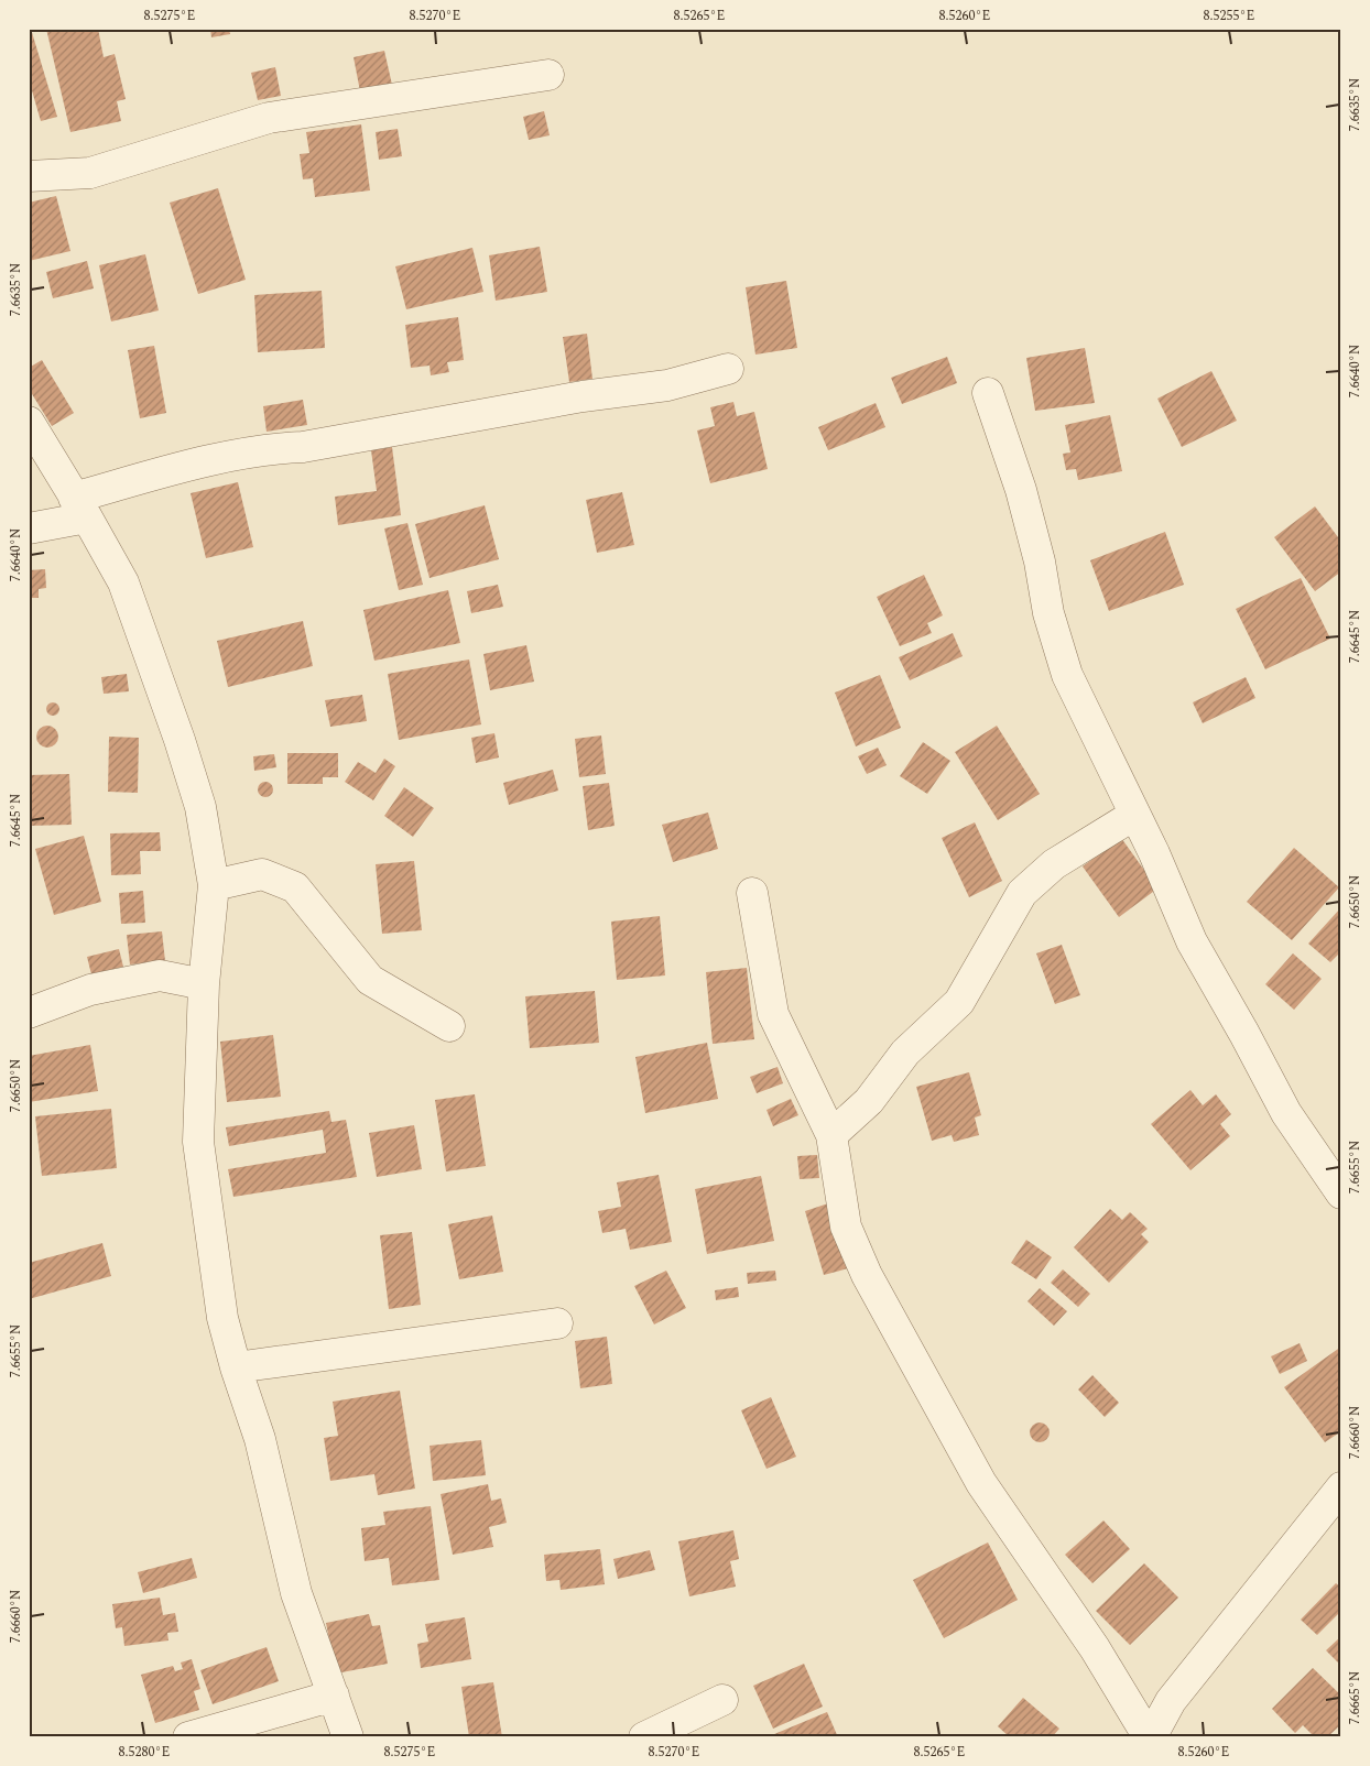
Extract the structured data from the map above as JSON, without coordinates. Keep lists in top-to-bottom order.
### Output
{
  "coordinates": [
    "8.5275°E",
    "8.5270°E",
    "8.5265°E",
    "8.5260°E",
    "8.5255°E",
    "7.6635°N",
    "7.6640°N",
    "7.6645°N",
    "7.6650°N",
    "7.6655°N",
    "7.6660°N",
    "7.6665°N",
    "8.5280°E"
  ]
}
